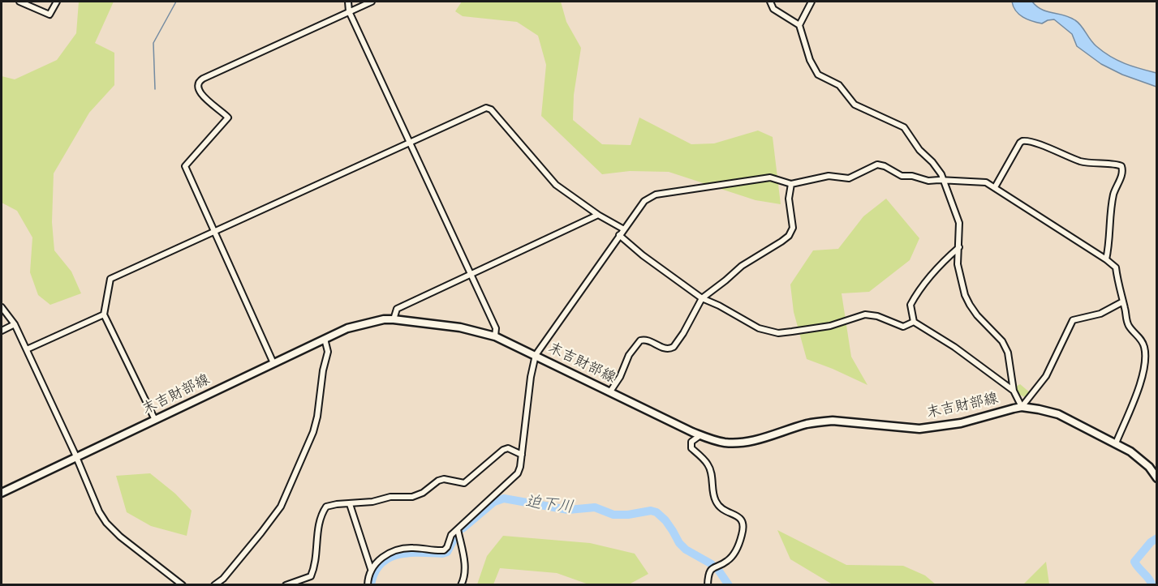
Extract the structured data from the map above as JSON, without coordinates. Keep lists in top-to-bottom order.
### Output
{
  "streets": {
    "main road": ["末吉財部線"]
  },
  "water": ["迫下川"]
}
